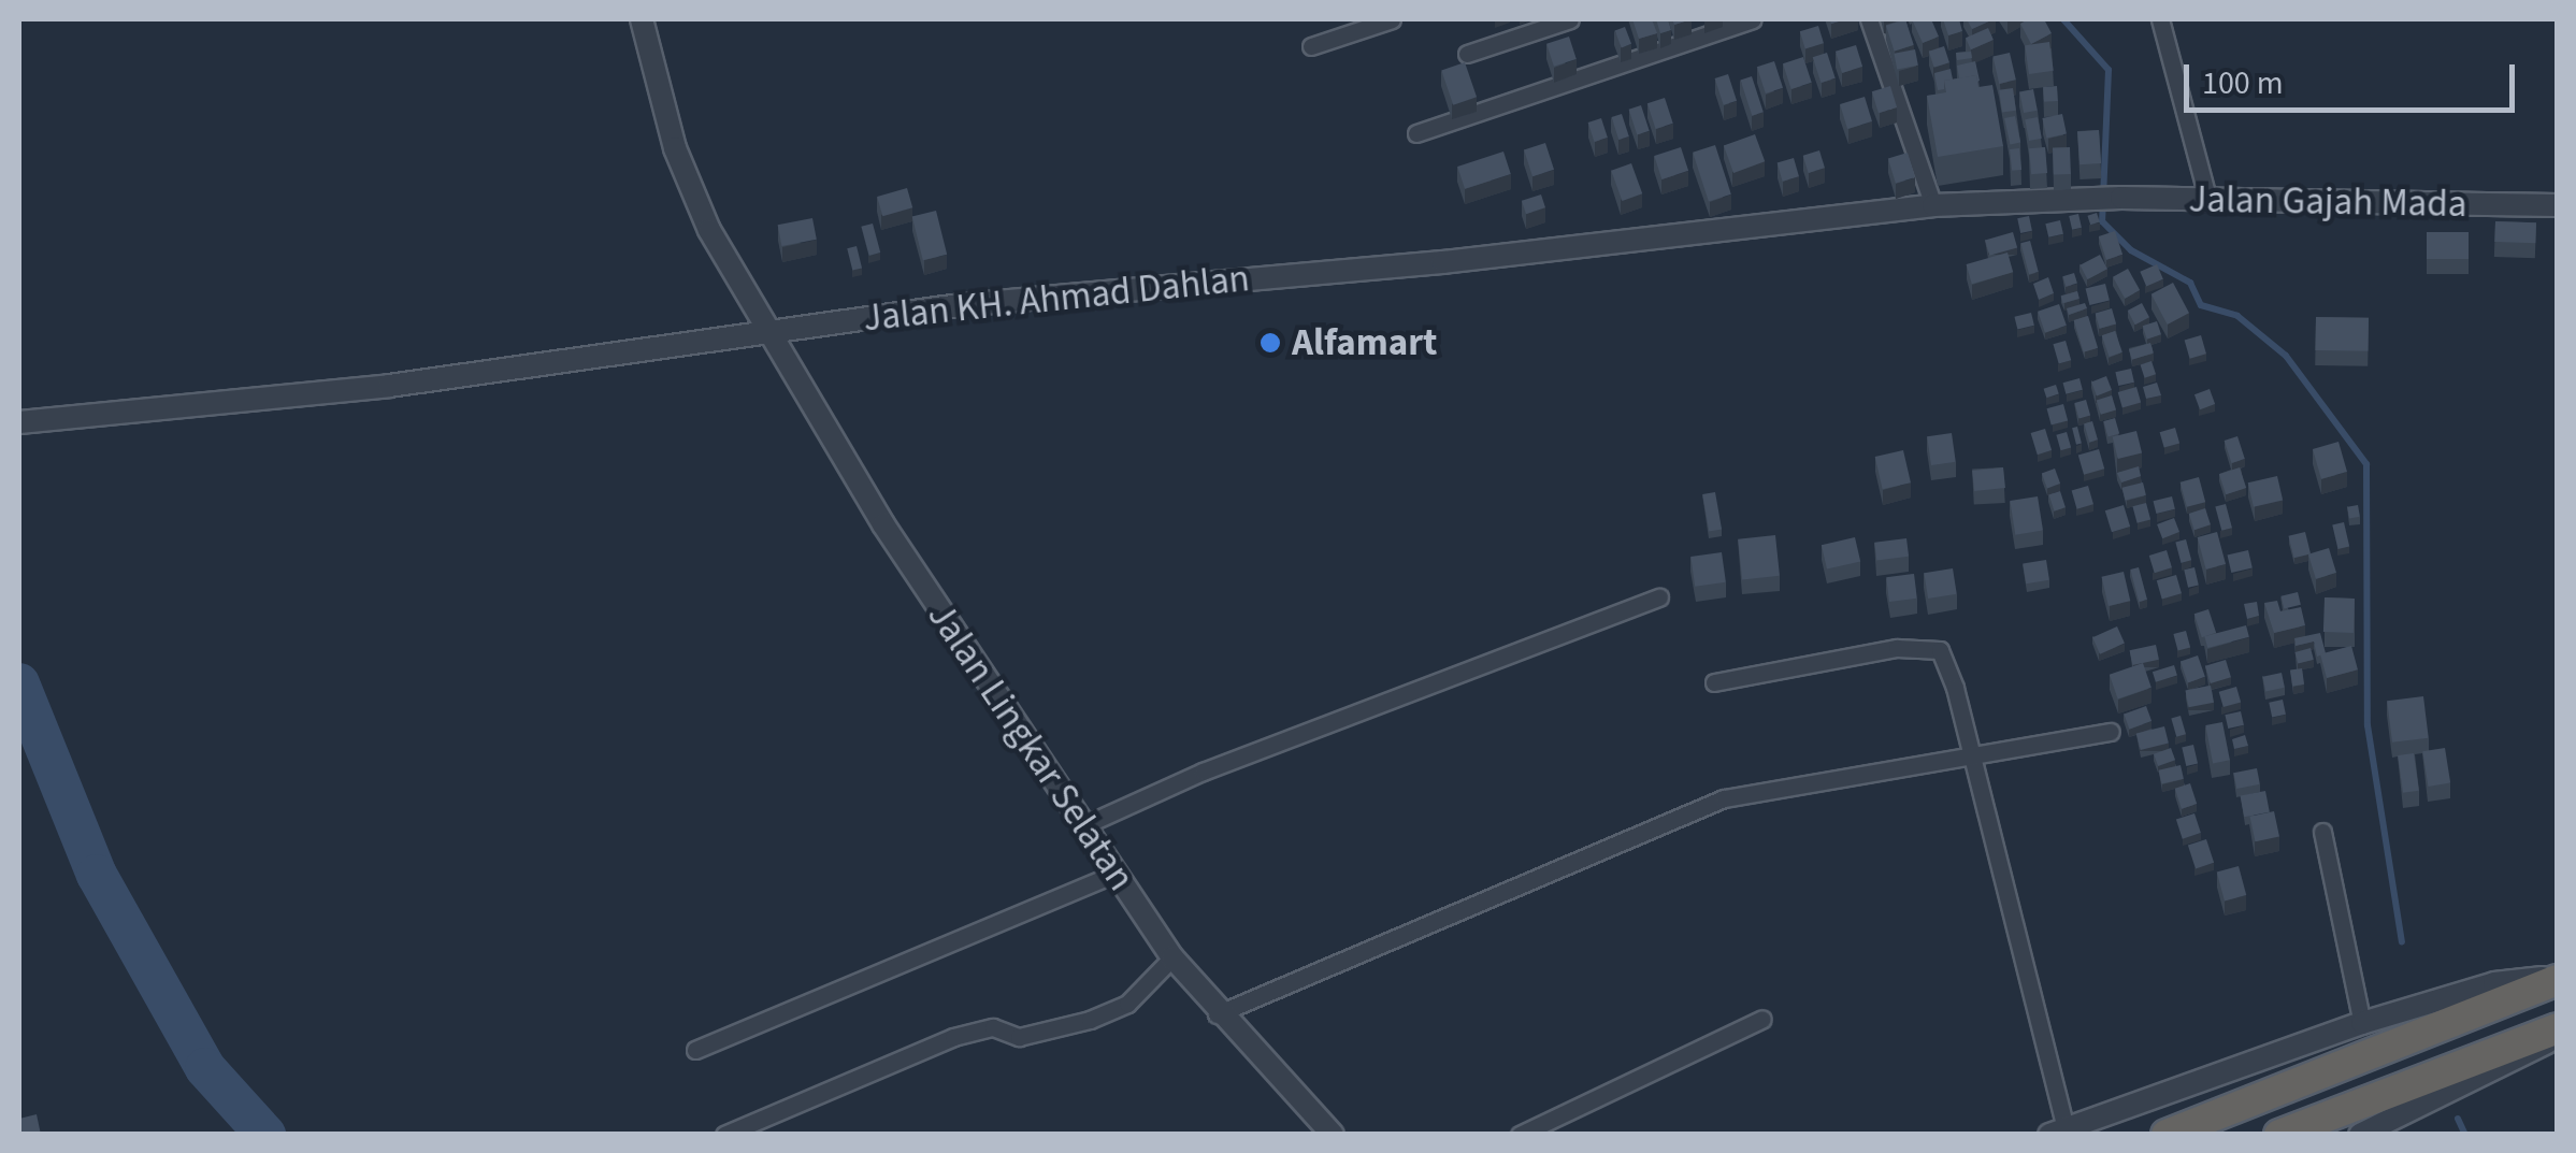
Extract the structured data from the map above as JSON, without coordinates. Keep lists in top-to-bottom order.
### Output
{
  "streets": {
    "street": ["Jalan Gajah Mada", "Jalan KH. Ahmad Dahlan", "Jalan Lingkar Selatan"]
  },
  "crossings": [
    ["Jalan Gajah Mada", "Jalan KH. Ahmad Dahlan"],
    ["Jalan KH. Ahmad Dahlan", "Jalan Lingkar Selatan"]
  ],
  "places": ["Alfamart"],
  "scale_bar": "100 m"
}
